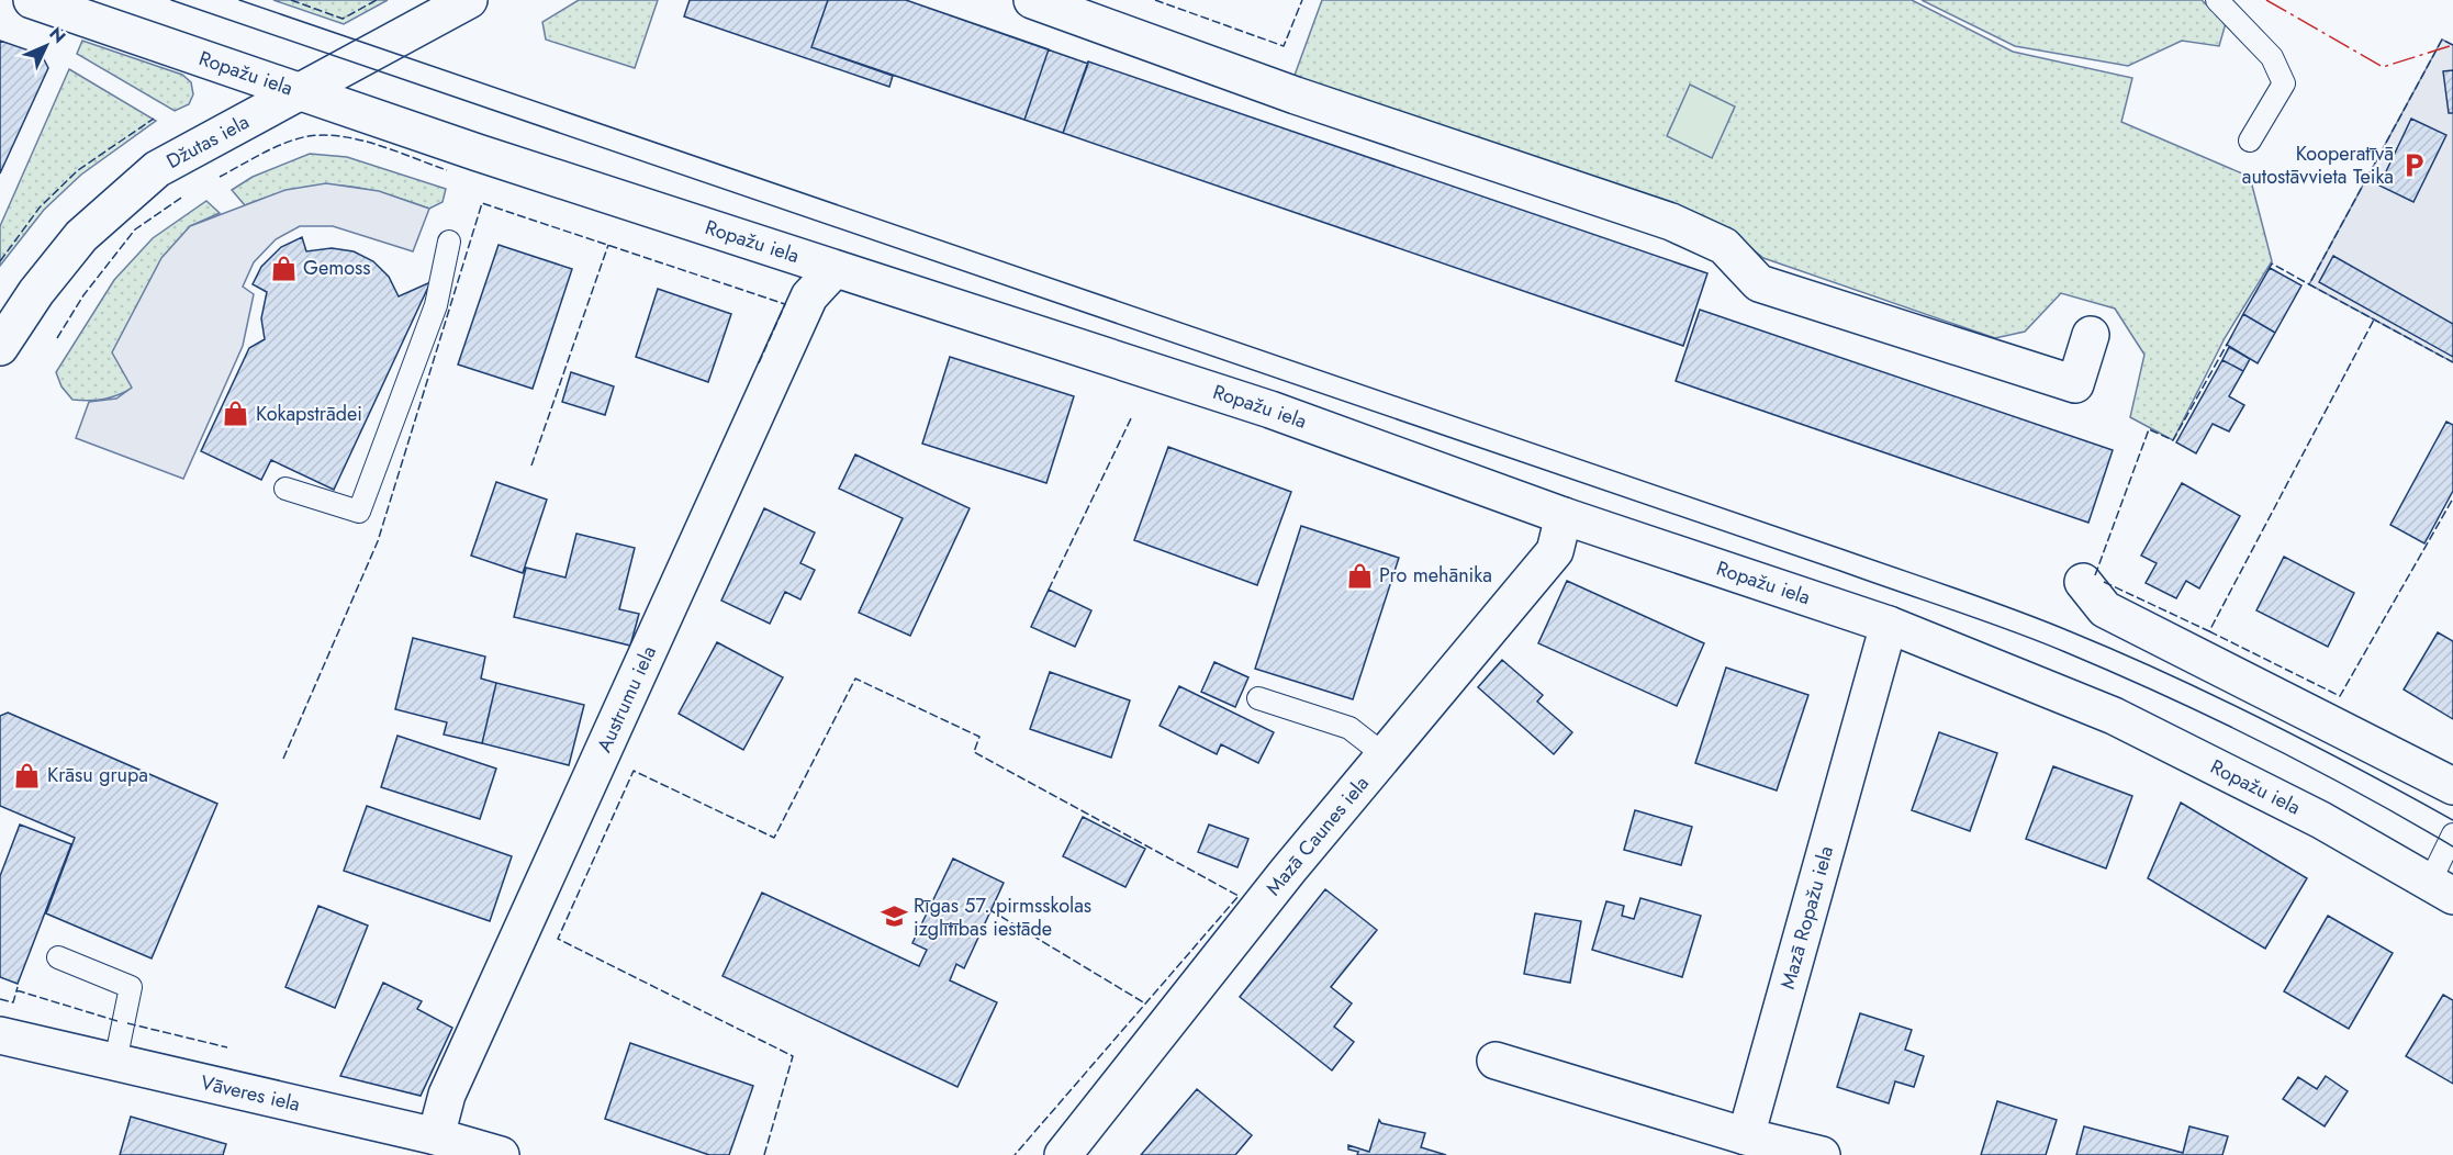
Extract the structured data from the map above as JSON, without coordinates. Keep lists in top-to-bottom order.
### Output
{
  "streets": {
    "street": [
      "Ropažu iela",
      "Džutas iela",
      "Austrumu iela",
      "Mazā Caunes iela",
      "Mazā Ropažu iela",
      "Vāveres iela"
    ]
  },
  "crossings": [
    ["Ropažu iela", "Džutas iela"],
    ["Ropažu iela", "Austrumu iela"],
    ["Ropažu iela", "Mazā Caunes iela"],
    ["Ropažu iela", "Mazā Ropažu iela"],
    ["Austrumu iela", "Vāveres iela"]
  ],
  "places": {
    "parking": ["Kooperatīvā autostāvvieta Teika"],
    "shop": [
      "Gemoss",
      "Kokapstrādei",
      "Pro mehānika",
      "Krāsu grupa"
    ],
    "school or university": ["Rīgas 57. pirmsskolas izglītības iestāde"]
  },
  "north": "top right"
}
